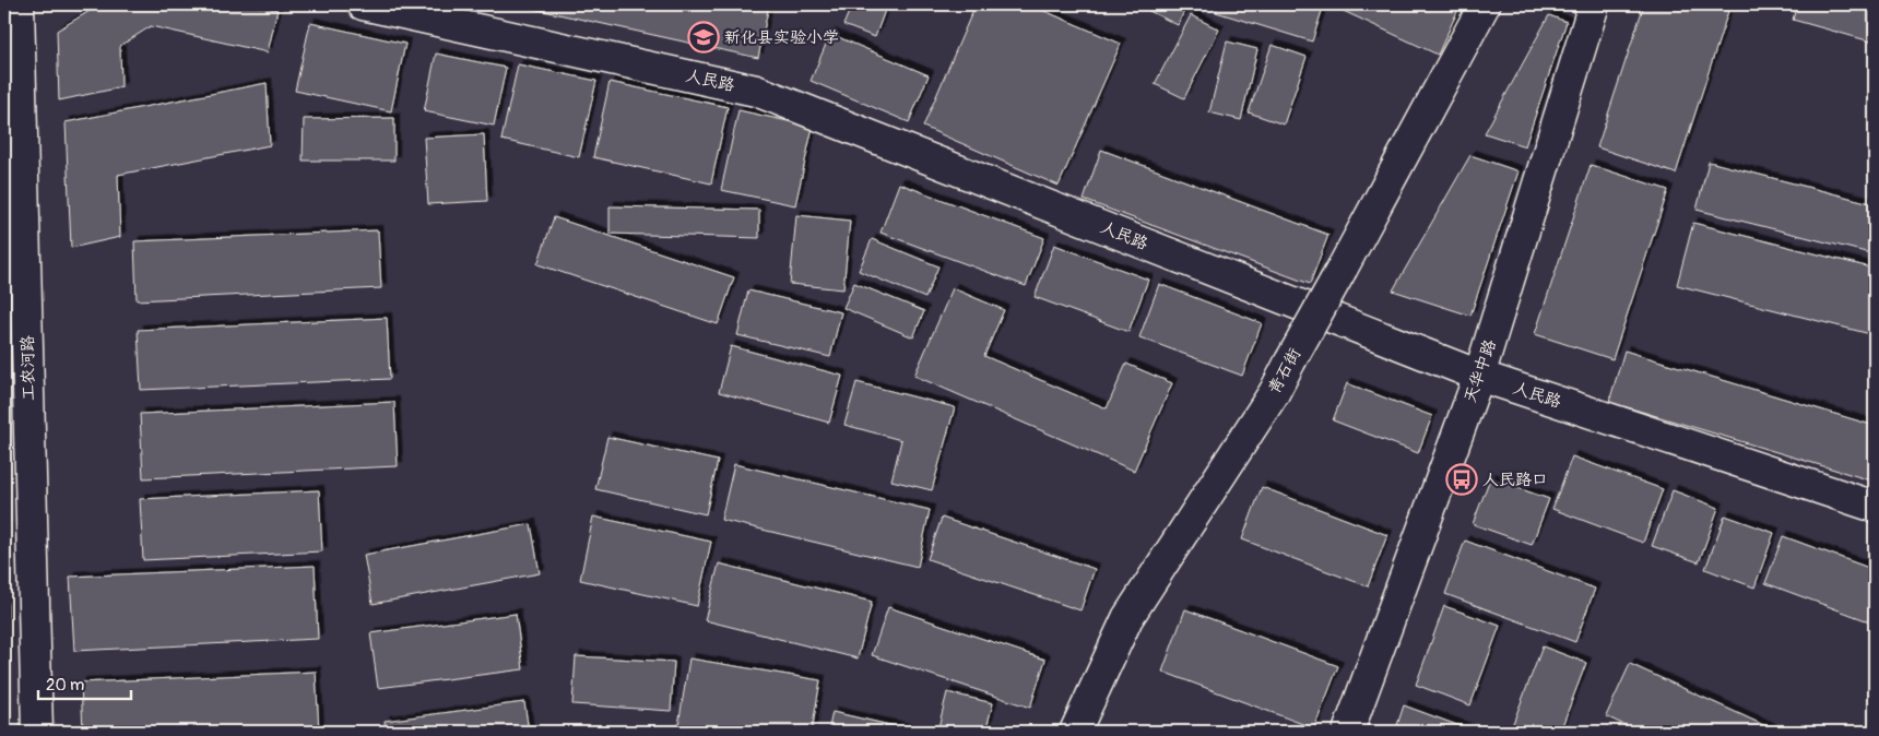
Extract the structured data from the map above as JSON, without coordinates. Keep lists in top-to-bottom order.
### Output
{
  "streets": {
    "street": [
      "人民路",
      "工农河路",
      "青石街",
      "天华中路"
    ]
  },
  "crossings": [
    ["人民路", "天华中路"]
  ],
  "places": {
    "school or university": ["新化县实验小学"],
    "bus stop": ["人民路口"]
  },
  "scale_bar": "20 m"
}
